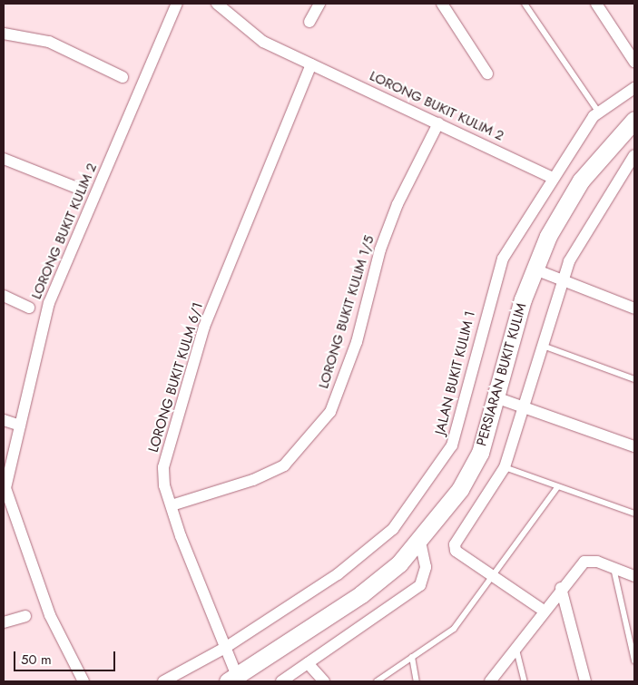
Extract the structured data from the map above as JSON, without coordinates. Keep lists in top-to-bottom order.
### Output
{
  "streets": {
    "street": [
      "LORONG BUKIT KULIM 2",
      "LORONG BUKIT KULIM 1/5",
      "JALAN BUKIT KULIM 1",
      "PERSIARAN BUKIT KULIM",
      "LORONG BUKIT KULM 6/1"
    ]
  },
  "crossings": [
    ["LORONG BUKIT KULIM 2", "LORONG BUKIT KULIM 1/5"],
    ["LORONG BUKIT KULIM 2", "JALAN BUKIT KULIM 1"],
    ["LORONG BUKIT KULIM 2", "LORONG BUKIT KULM 6/1"],
    ["LORONG BUKIT KULIM 1/5", "LORONG BUKIT KULM 6/1"],
    ["JALAN BUKIT KULIM 1", "LORONG BUKIT KULM 6/1"],
    ["PERSIARAN BUKIT KULIM", "LORONG BUKIT KULM 6/1"]
  ],
  "scale_bar": "50 m"
}
